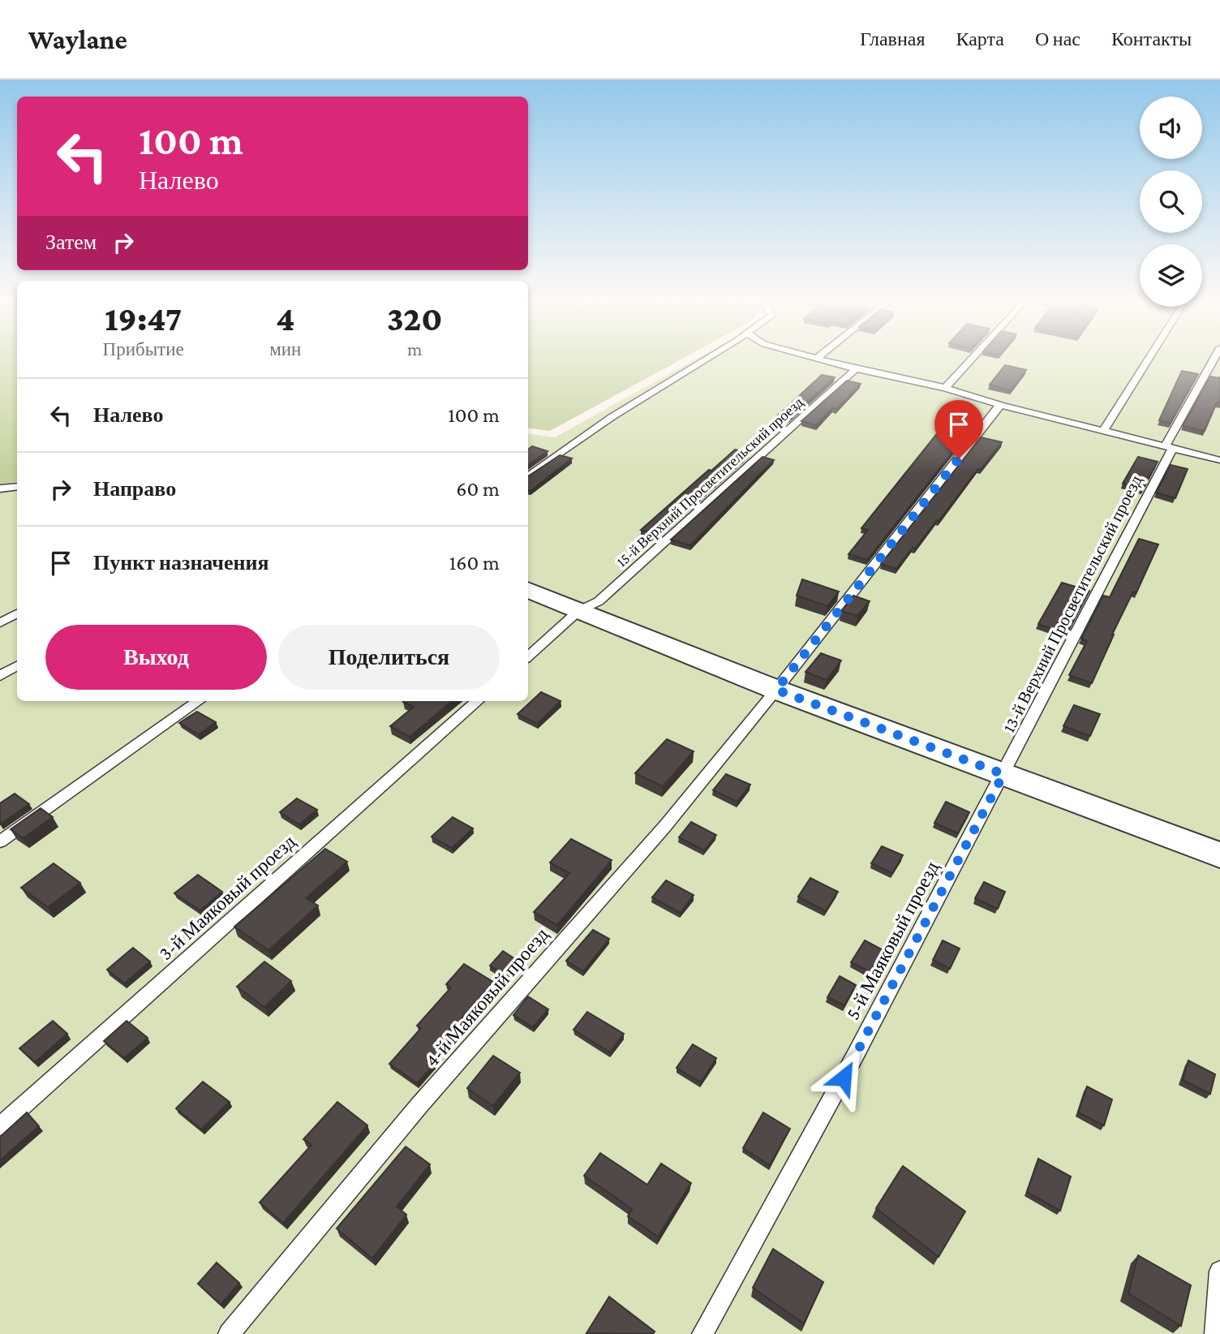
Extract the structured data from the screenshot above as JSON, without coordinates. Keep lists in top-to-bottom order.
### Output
{
  "streets": {
    "lane": [
      "15-й Верхний Просветительский проезд",
      "13-й Верхний Просветительский проезд",
      "3-й Маяковый проезд",
      "5-й Маяковый проезд",
      "4-й Маяковый проезд"
    ]
  },
  "crossings": [
    ["13-й Верхний Просветительский проезд", "5-й Маяковый проезд"]
  ],
  "page": {
    "header": "Waylane",
    "nav": [
      "Главная",
      "Карта",
      "О нас",
      "Контакты"
    ],
    "turn": ["100 m", "Налево"],
    "then": "Затем",
    "eta": [
      "19:47",
      "Прибытие",
      "4",
      "мин",
      "320",
      "m"
    ],
    "list": [
      {
        "name": "Налево",
        "value": "100 m"
      },
      {
        "name": "Направо",
        "value": "60 m"
      },
      {
        "name": "Пункт назначения",
        "value": "160 m"
      }
    ],
    "buttons": ["Выход", "Поделиться"]
  }
}
